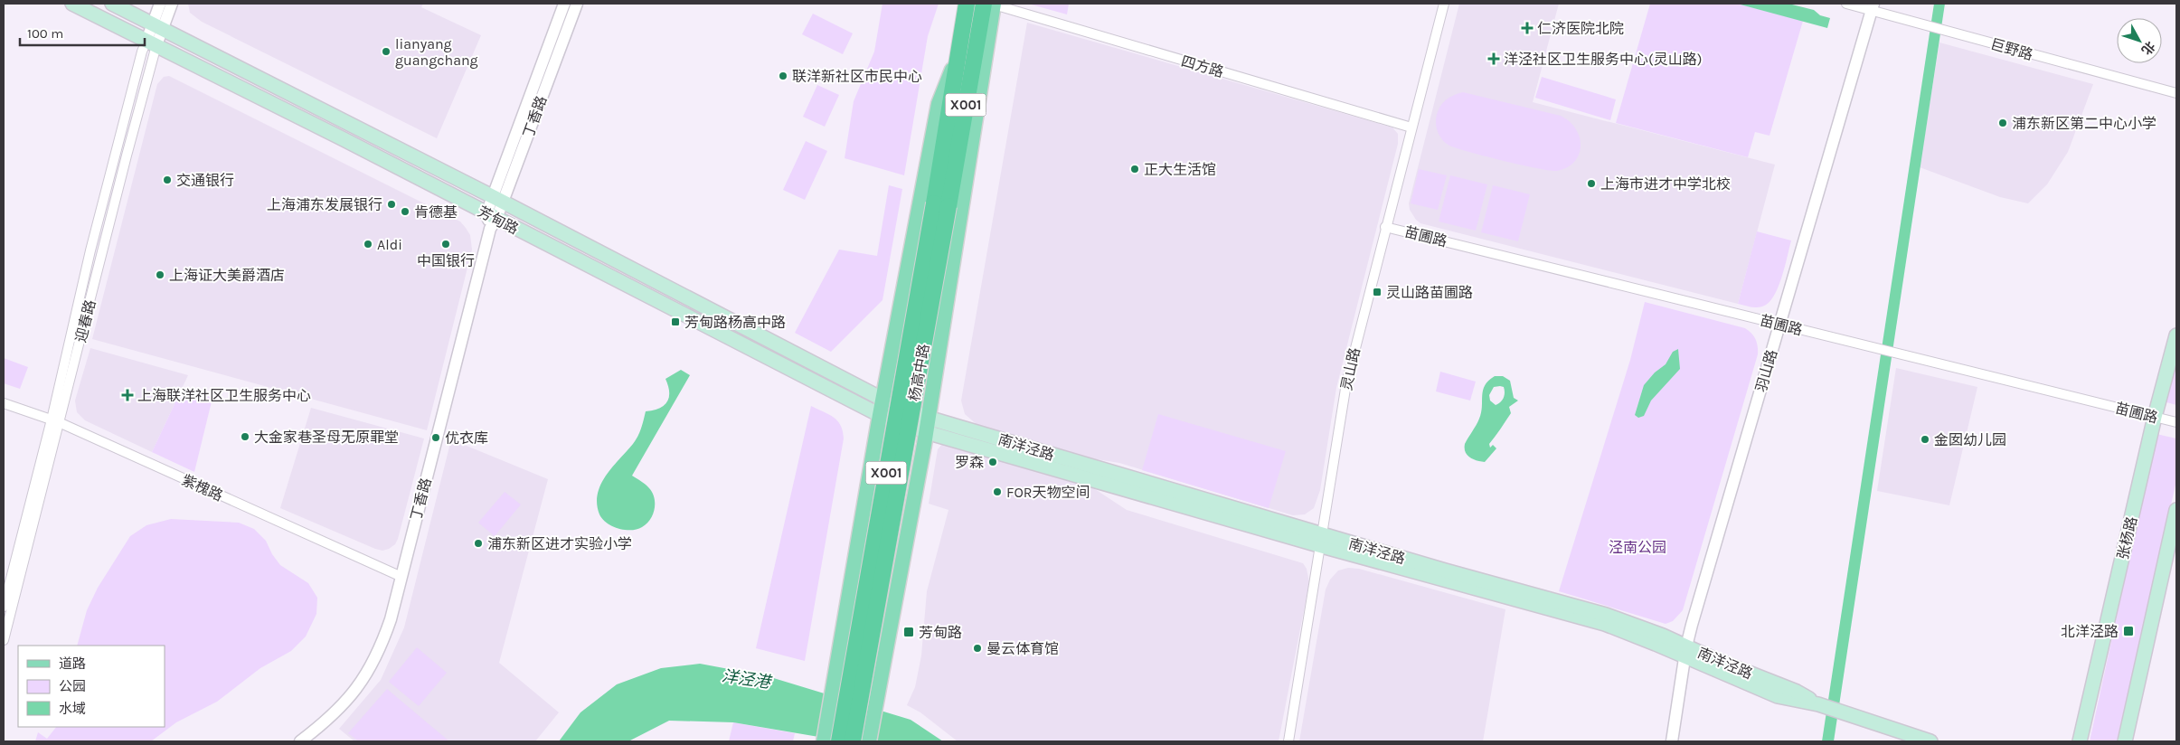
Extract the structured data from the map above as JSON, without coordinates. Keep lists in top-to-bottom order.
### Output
{
  "streets": {
    "highway": ["X001", "杨高中路"],
    "main road": ["芳甸路", "南洋泾路", "张杨路"],
    "street": [
      "巨野路",
      "四方路",
      "丁香路",
      "苗圃路",
      "迎春路",
      "灵山路",
      "羽山路",
      "紫槐路"
    ]
  },
  "crossings": [
    ["巨野路", "羽山路"],
    ["四方路", "灵山路"],
    ["四方路", "杨高中路"],
    ["X001", "芳甸路"],
    ["X001", "杨高中路"],
    ["丁香路", "芳甸路"],
    ["丁香路", "紫槐路"],
    ["芳甸路", "迎春路"],
    ["芳甸路", "杨高中路"],
    ["芳甸路", "南洋泾路"],
    ["苗圃路", "灵山路"],
    ["苗圃路", "羽山路"],
    ["苗圃路", "张杨路"],
    ["迎春路", "紫槐路"],
    ["灵山路", "南洋泾路"],
    ["羽山路", "南洋泾路"],
    ["杨高中路", "南洋泾路"]
  ],
  "water": ["洋泾港"],
  "parks": ["泾南公园"],
  "places": {
    "health": ["仁济医院北院", "洋泾社区卫生服务中心(灵山路)", "上海联洋社区卫生服务中心"],
    "other": [
      "lianyang guangchang",
      "联洋新社区市民中心",
      "浦东新区第二中心小学",
      "正大生活馆",
      "交通银行",
      "上海市进才中学北校",
      "上海浦东发展银行",
      "肯德基",
      "Aldi",
      "中国银行",
      "上海证大美爵酒店",
      "大金家巷圣母无原罪堂",
      "优衣库",
      "金囡幼儿园",
      "罗森",
      "FOR天物空间",
      "浦东新区进才实验小学",
      "曼云体育馆"
    ],
    "transit": [
      "灵山路苗圃路",
      "芳甸路杨高中路",
      "北洋泾路",
      "芳甸路"
    ]
  },
  "legend": ["道路", "公园", "水域"],
  "scale_bar": "100 m",
  "north": "bottom right"
}
